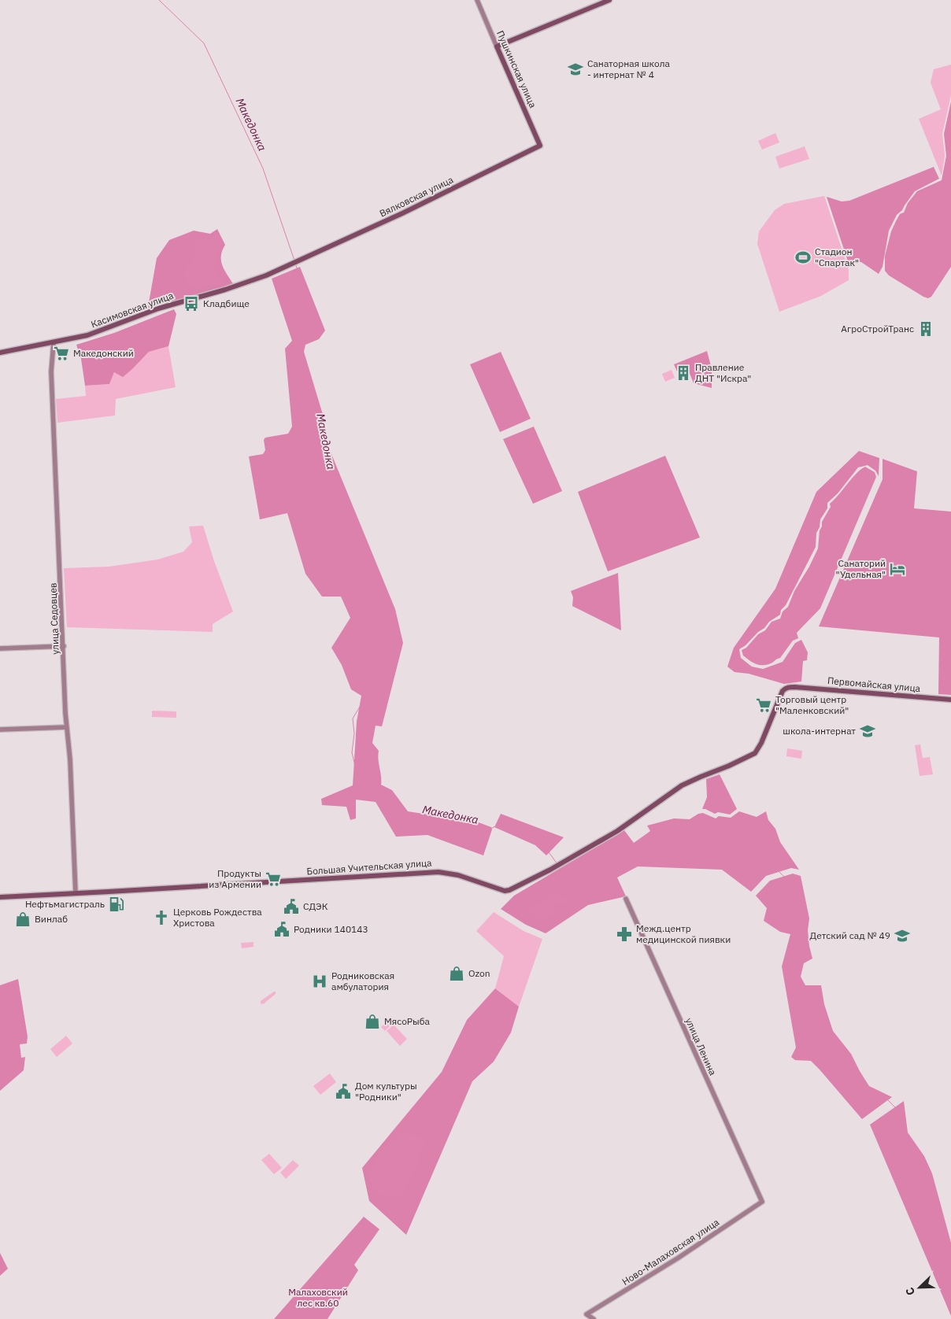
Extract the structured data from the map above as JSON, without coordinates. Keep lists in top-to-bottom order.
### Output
{
  "streets": {
    "main road": [
      "Пушкинская улица",
      "Вялковская улица",
      "Касимовская улица",
      "Первомайская улица",
      "Большая Учительская улица"
    ],
    "street": ["улица Седовцев", "улица Ленина", "Ново-Малаховская улица"]
  },
  "crossings": [
    ["Пушкинская улица", "Вялковская улица"],
    ["Вялковская улица", "Касимовская улица"],
    ["Касимовская улица", "улица Седовцев"],
    ["улица Седовцев", "Большая Учительская улица"],
    ["Первомайская улица", "Большая Учительская улица"],
    ["улица Ленина", "Ново-Малаховская улица"]
  ],
  "water": ["Македонка"],
  "parks": ["Малаховский лес кв.60"],
  "places": {
    "school or university": ["Санаторная школа - интернат № 4", "школа-интернат", "Детский сад № 49"],
    "sports": ["Стадион \"Спартак\""],
    "bus stop": ["Кладбище"],
    "building": ["АгроСтройТранс", "Правление ДНТ \"Искра\""],
    "supermarket": ["Македонский", "Торговый центр \"Маленковский\"", "Продукты из Армении"],
    "hotel": ["Санаторий \"Удельная\""],
    "fuel station": ["Нефтьмагистраль"],
    "public building": ["СДЭК", "Родники 140143", "Дом культуры \"Родники\""],
    "church": ["Церковь Рождества Христова"],
    "shop": ["Винлаб", "Ozon", "МясоРыба"],
    "pharmacy": ["Межд.центр медицинской пиявки"],
    "hospital": ["Родниковская амбулатория"]
  },
  "north": "bottom left"
}
